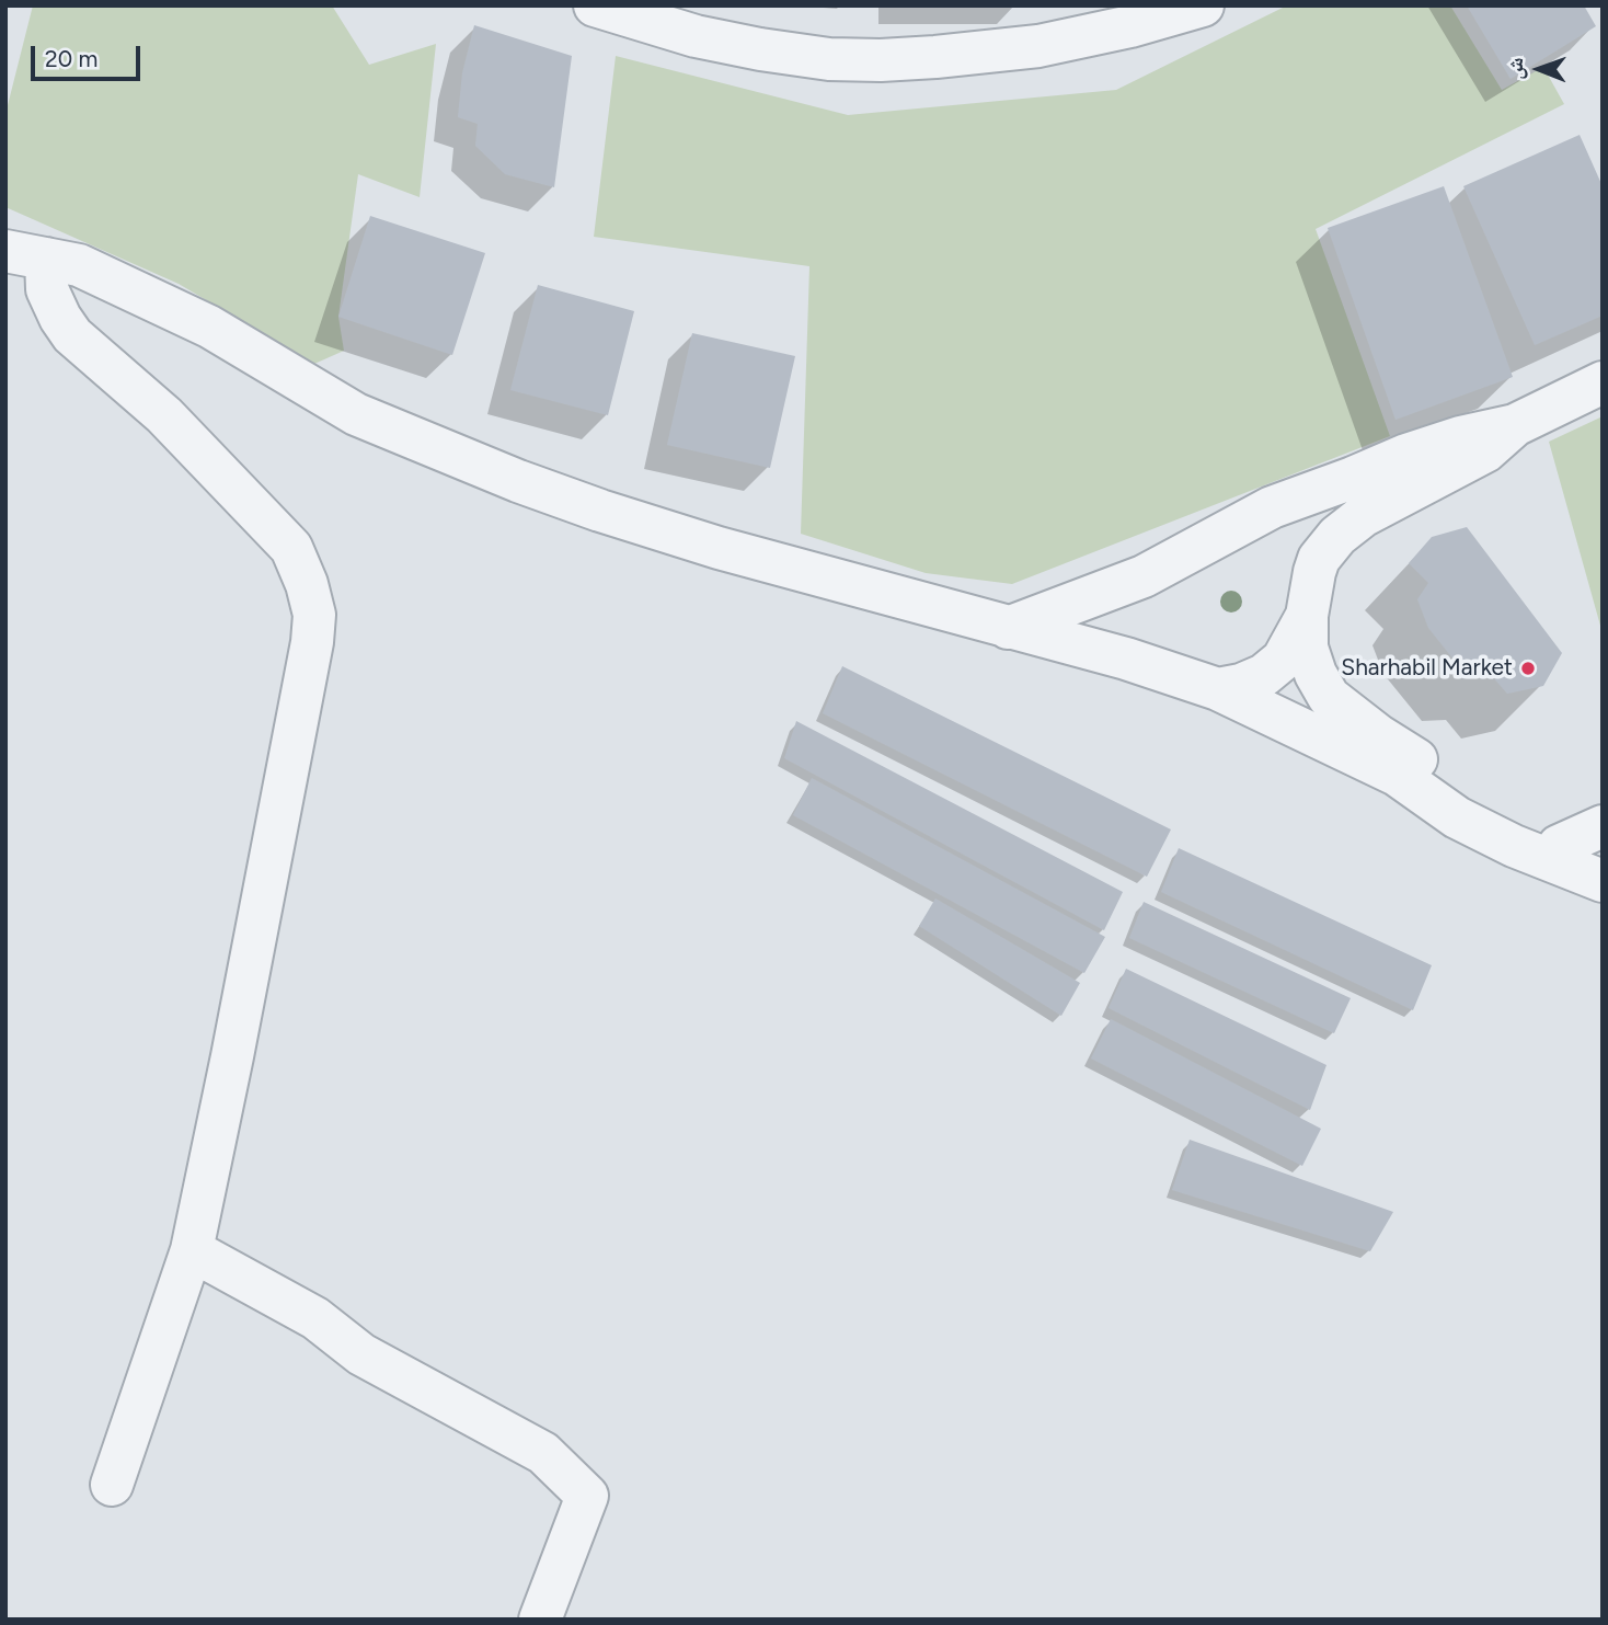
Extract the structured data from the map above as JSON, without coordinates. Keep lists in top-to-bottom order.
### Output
{
  "places": ["Sharhabil Market"],
  "scale_bar": "20 m",
  "north": "left"
}
